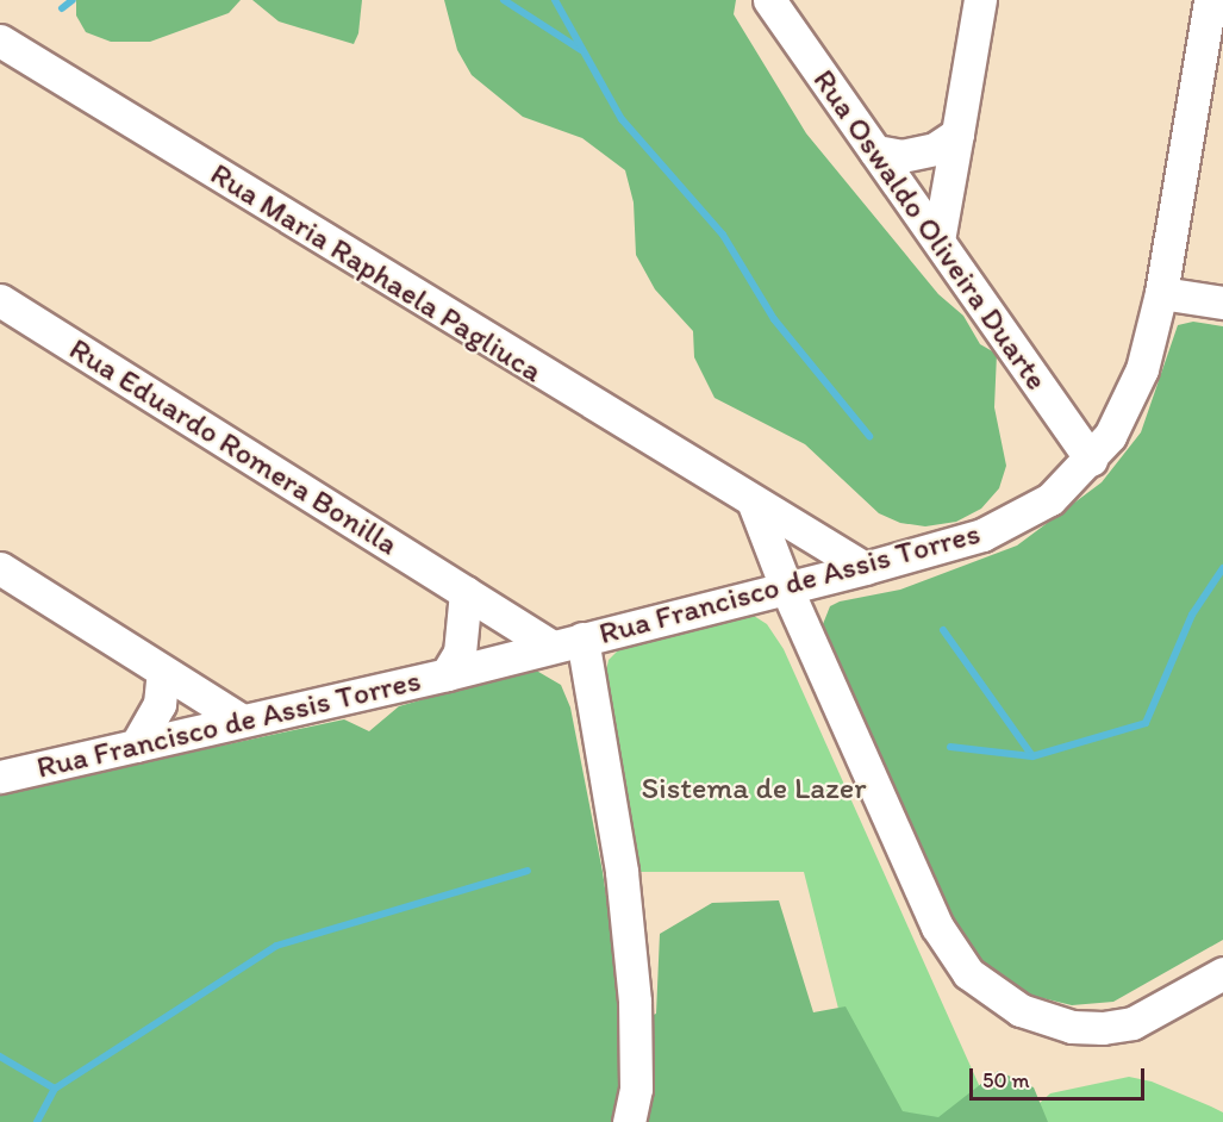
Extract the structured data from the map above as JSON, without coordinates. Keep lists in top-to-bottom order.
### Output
{
  "streets": {
    "street": [
      "Rua Oswaldo Oliveira Duarte",
      "Rua Maria Raphaela Pagliuca",
      "Rua Eduardo Romera Bonilla",
      "Rua Francisco de Assis Torres"
    ]
  },
  "crossings": [
    ["Rua Oswaldo Oliveira Duarte", "Rua Francisco de Assis Torres"],
    ["Rua Maria Raphaela Pagliuca", "Rua Francisco de Assis Torres"],
    ["Rua Eduardo Romera Bonilla", "Rua Francisco de Assis Torres"]
  ],
  "parks": ["Sistema de Lazer"],
  "scale_bar": "50 m"
}
